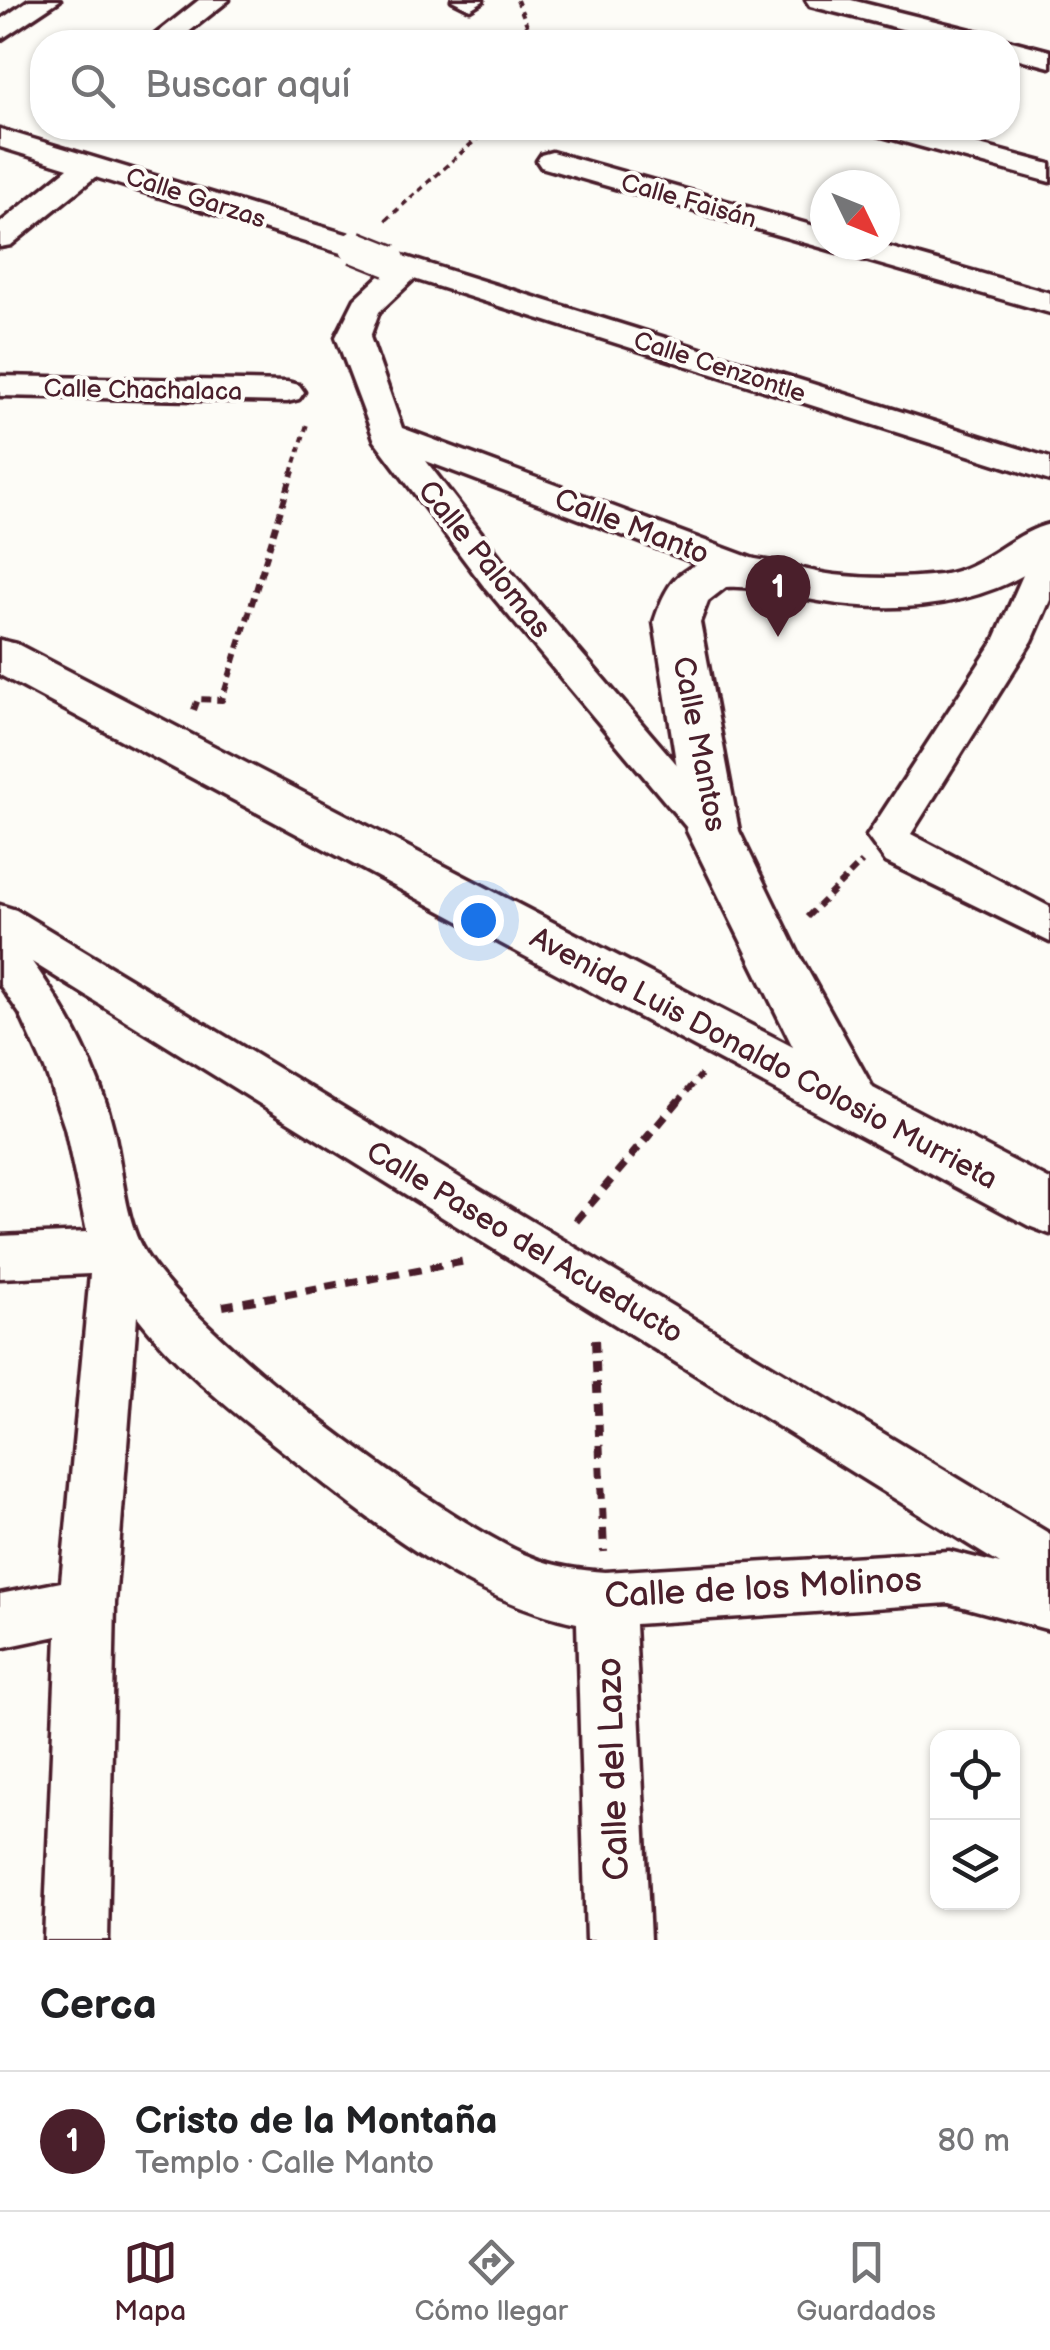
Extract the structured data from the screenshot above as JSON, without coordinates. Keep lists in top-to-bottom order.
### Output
{
  "streets": {
    "street": [
      "Calle Garzas",
      "Calle Faisán",
      "Calle Cenzontle",
      "Calle Chachalaca",
      "Calle Manto",
      "Calle Palomas",
      "Calle Mantos",
      "Avenida Luis Donaldo Colosio Murrieta",
      "Calle Paseo del Acueducto",
      "Calle de los Molinos",
      "Calle del Lazo"
    ]
  },
  "crossings": [
    ["Calle Garzas", "Calle Cenzontle"],
    ["Calle Garzas", "Calle Palomas"],
    ["Calle Cenzontle", "Calle Palomas"],
    ["Calle Manto", "Calle Palomas"],
    ["Calle Manto", "Calle Mantos"],
    ["Calle Palomas", "Calle Mantos"],
    ["Calle Mantos", "Avenida Luis Donaldo Colosio Murrieta"],
    ["Calle Paseo del Acueducto", "Calle de los Molinos"],
    ["Calle de los Molinos", "Calle del Lazo"]
  ],
  "north": "bottom right",
  "page": {
    "search": "Buscar aquí",
    "pins": "1",
    "heading": "Cerca",
    "list": [
      {
        "mark": "1",
        "name": "Cristo de la Montaña",
        "note": "Templo · Calle Manto",
        "value": "80 m"
      }
    ],
    "nav": ["Mapa", "Cómo llegar", "Guardados"]
  }
}
